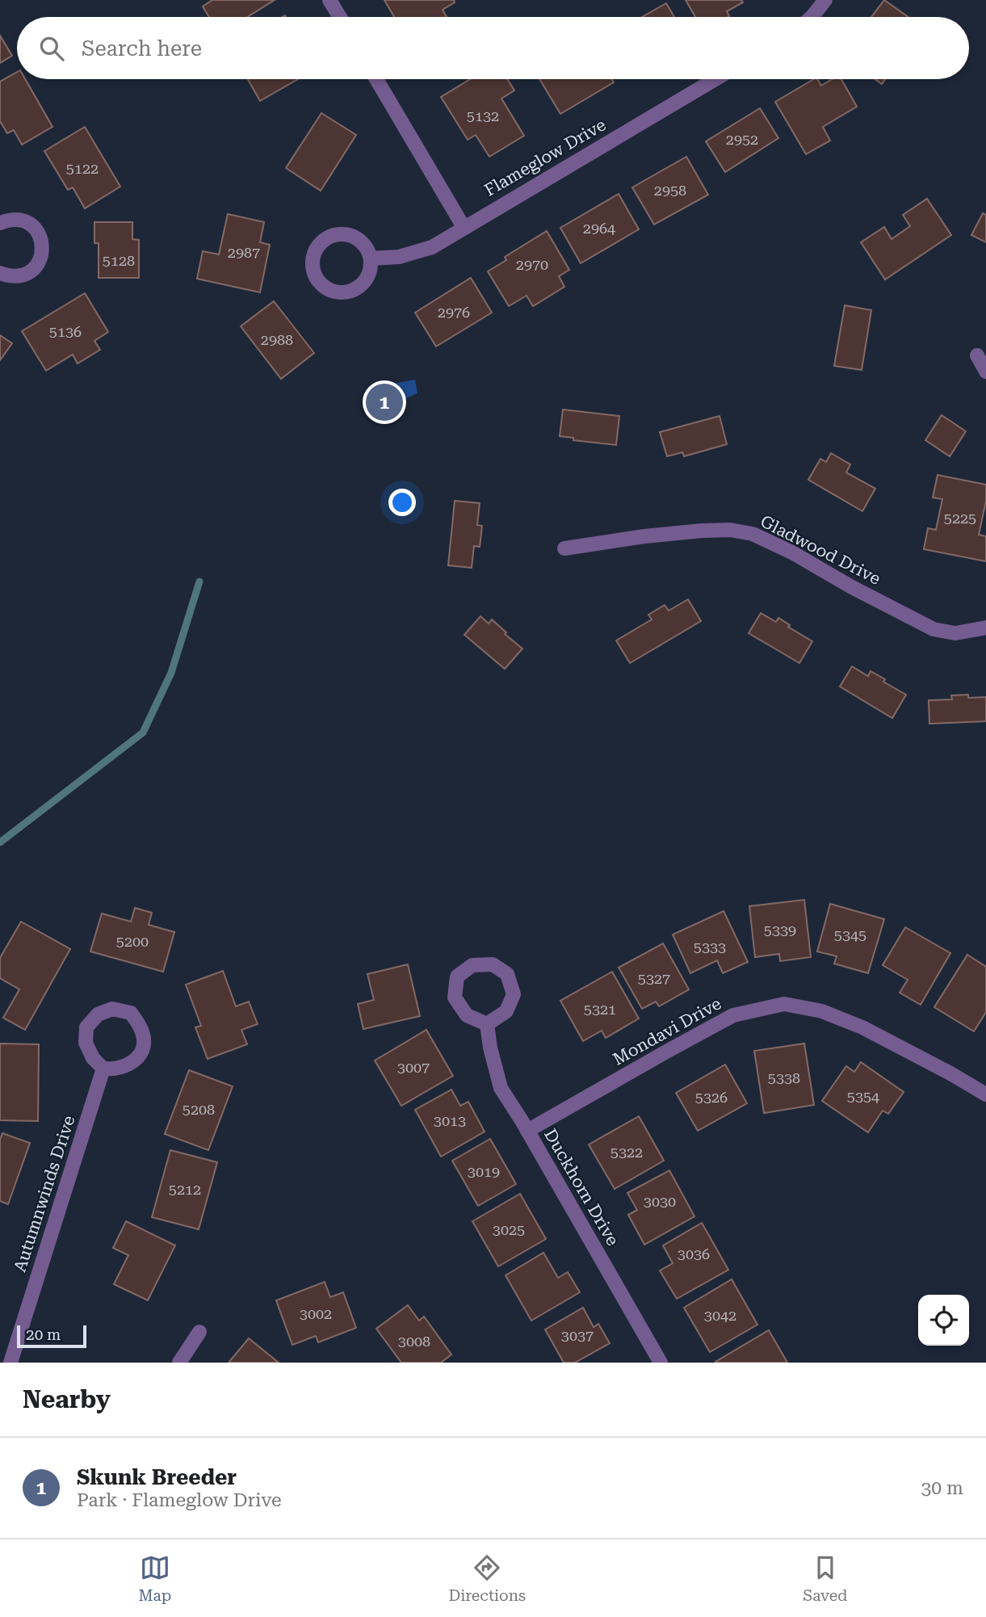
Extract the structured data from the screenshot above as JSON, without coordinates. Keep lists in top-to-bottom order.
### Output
{
  "streets": {
    "street": [
      "Flameglow Drive",
      "Gladwood Drive",
      "Mondavi Drive",
      "Duckhorn Drive",
      "Autumnwinds Drive"
    ]
  },
  "crossings": [
    ["Mondavi Drive", "Duckhorn Drive"]
  ],
  "house_numbers": [
    "5132",
    "2952",
    "5122",
    "2958",
    "2964",
    "2987",
    "5128",
    "2970",
    "2976",
    "5136",
    "2988",
    "5225",
    "5339",
    "5345",
    "5200",
    "5333",
    "5327",
    "5321",
    "3007",
    "5338",
    "5354",
    "5326",
    "5208",
    "3013",
    "5322",
    "3019",
    "5212",
    "3030",
    "3025",
    "3036",
    "3002",
    "3042",
    "3037",
    "3008"
  ],
  "scale_bar": "20 m",
  "page": {
    "search": "Search here",
    "pins": "1",
    "scale": "20 m",
    "heading": "Nearby",
    "list": [
      {
        "mark": "1",
        "name": "Skunk Breeder",
        "note": "Park · Flameglow Drive",
        "value": "30 m"
      }
    ],
    "nav": ["Map", "Directions", "Saved"]
  }
}
